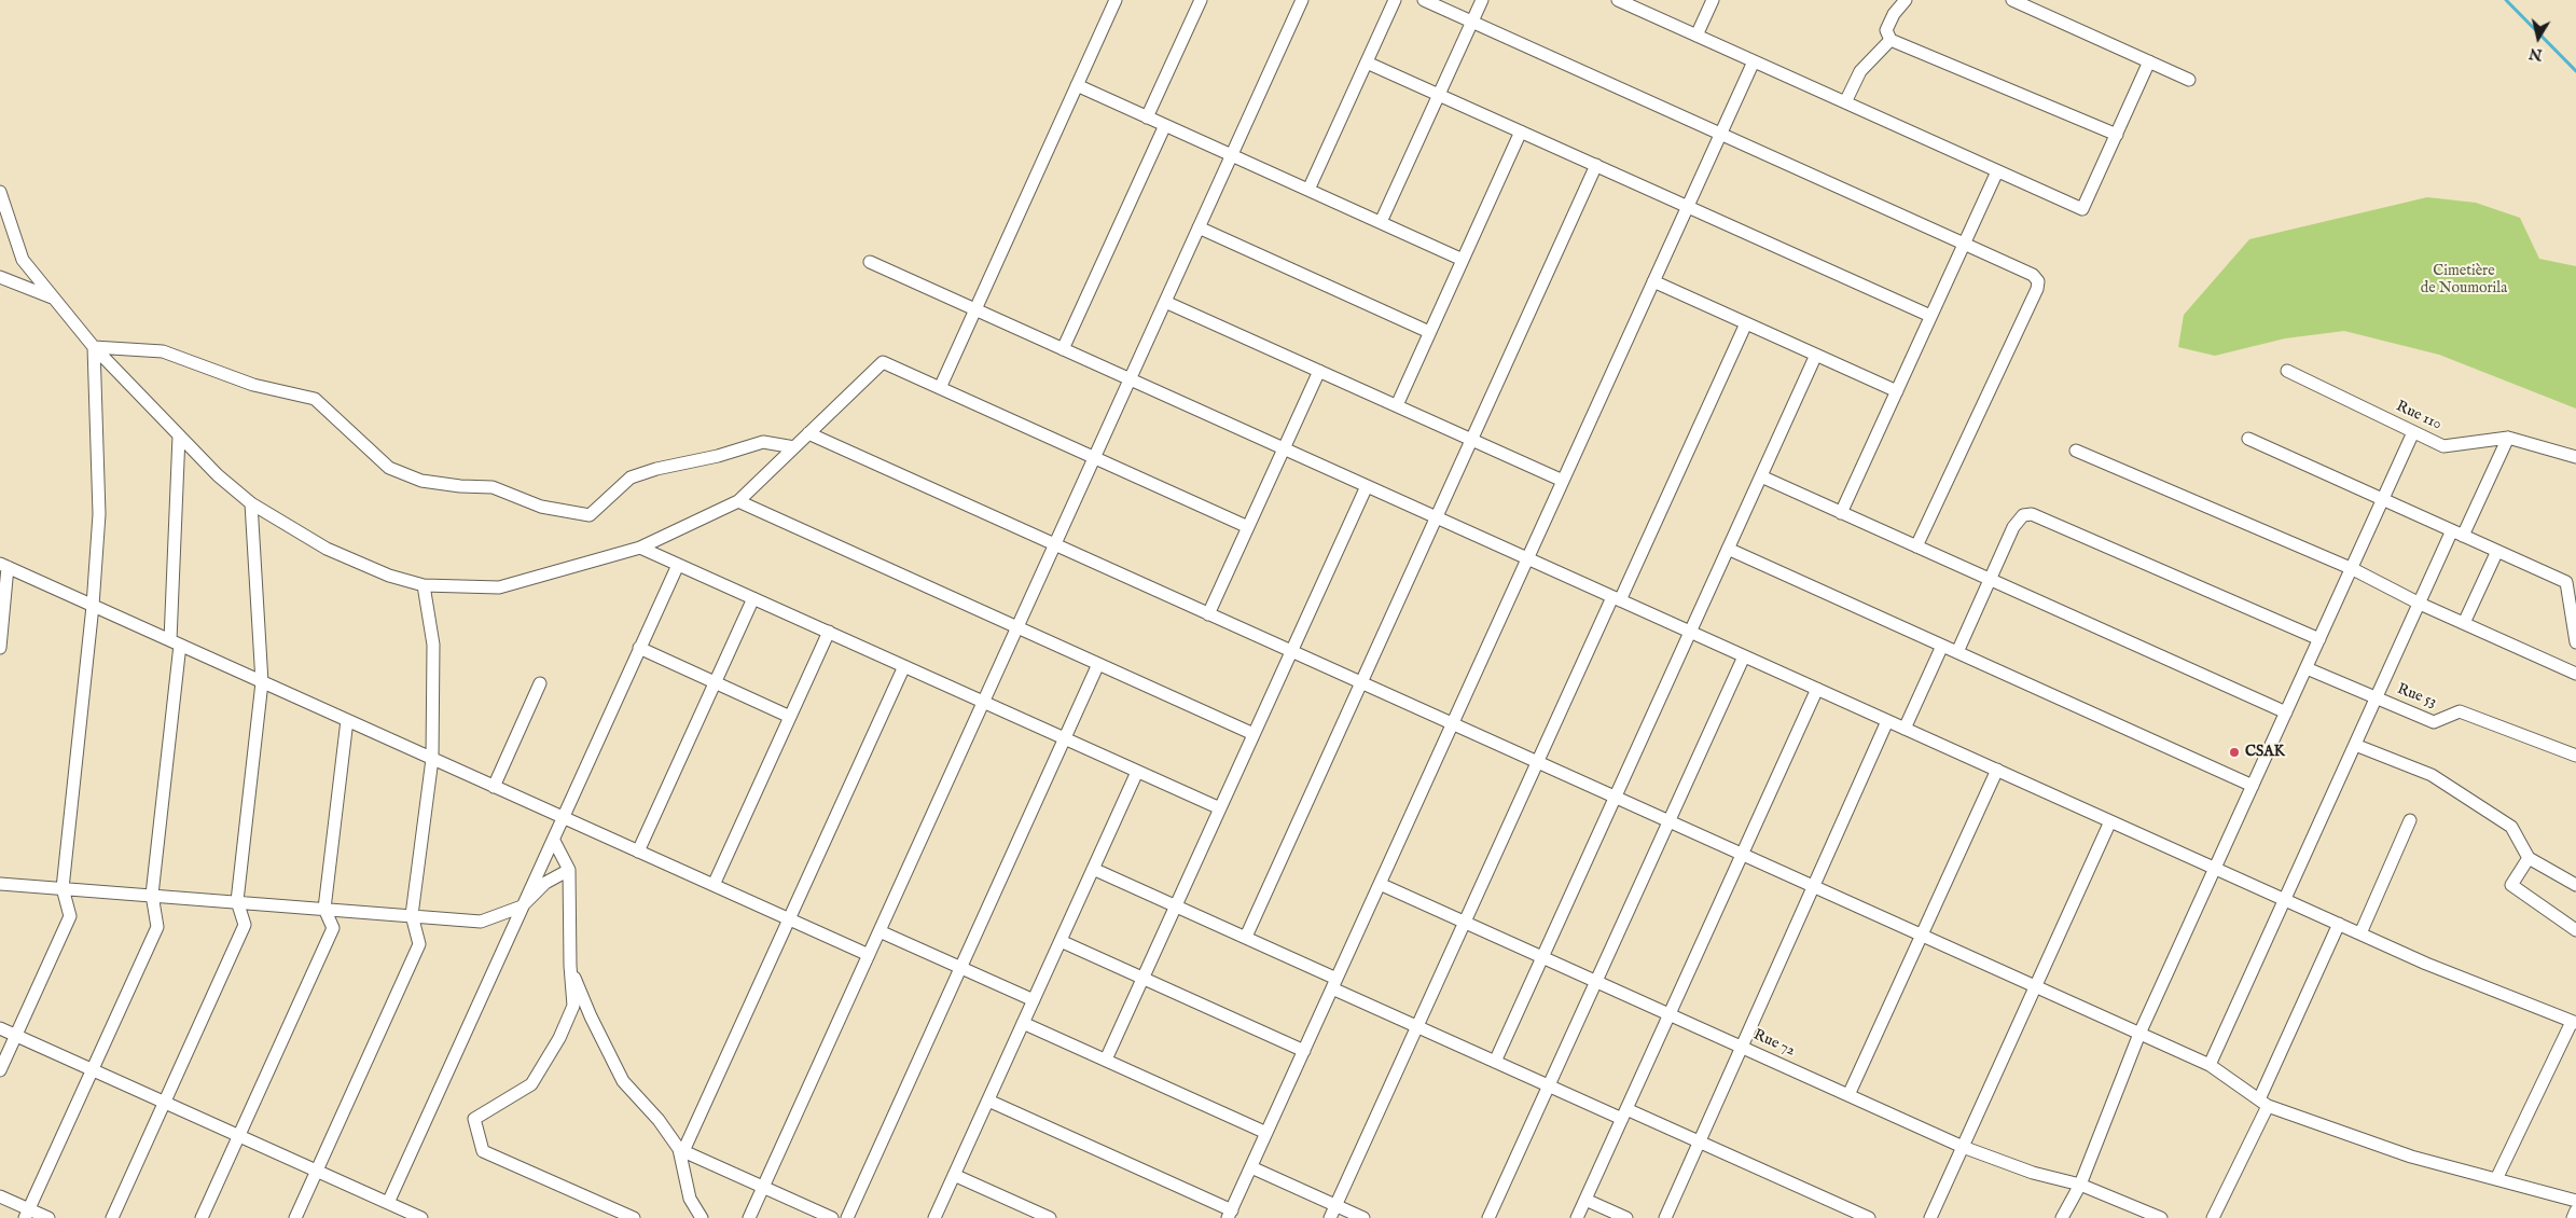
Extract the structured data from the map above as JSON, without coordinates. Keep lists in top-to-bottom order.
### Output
{
  "streets": {
    "street": ["Rue 110", "Rue 53", "Rue 72"]
  },
  "parks": ["Cimetière de Noumorila"],
  "places": ["CSAK"],
  "north": "bottom"
}
